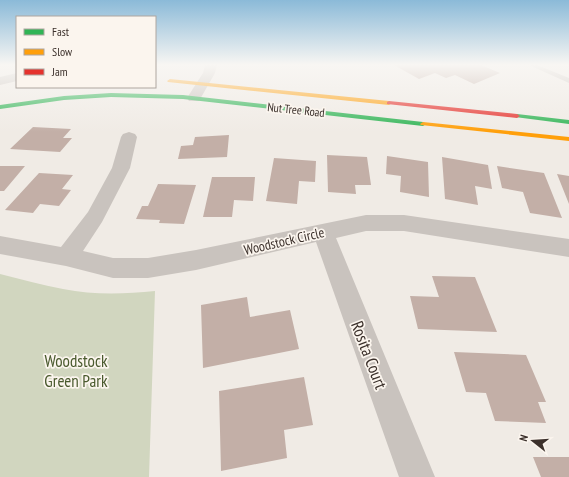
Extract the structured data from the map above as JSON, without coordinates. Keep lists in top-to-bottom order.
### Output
{
  "streets": {
    "main road": ["Nut Tree Road"],
    "street": ["Woodstock Circle", "Rosita Court"]
  },
  "crossings": [
    ["Woodstock Circle", "Rosita Court"]
  ],
  "parks": ["Woodstock Green Park"],
  "legend": ["Fast", "Slow", "Jam"],
  "north": "left"
}
